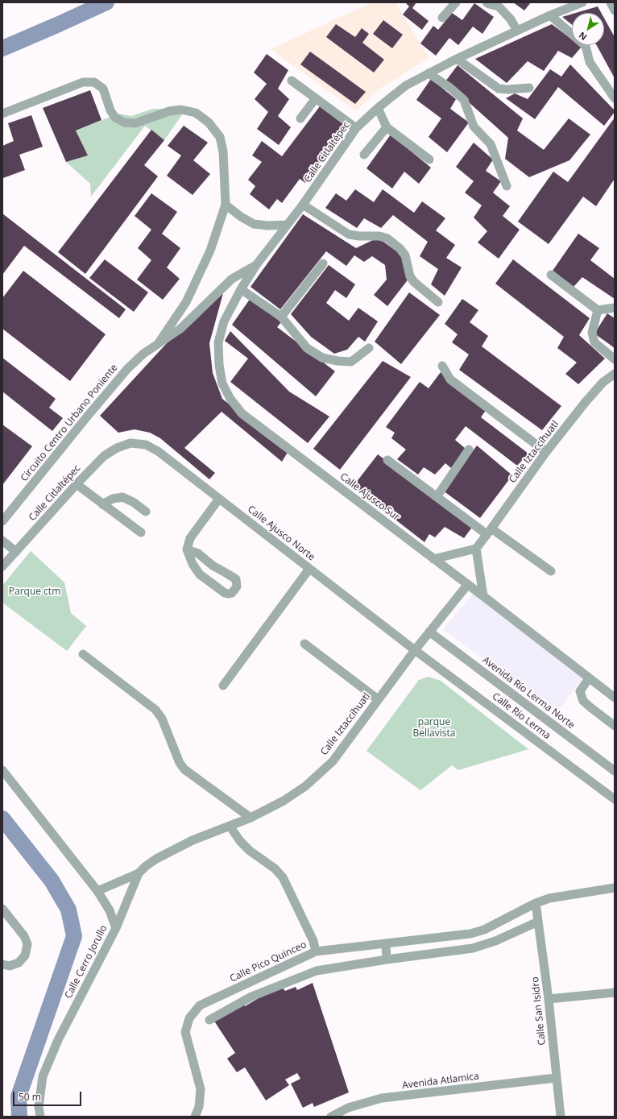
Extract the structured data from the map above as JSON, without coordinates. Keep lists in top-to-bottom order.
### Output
{
  "streets": {
    "street": [
      "Calle Citlaltépec",
      "Circuito Centro Urbano Poniente",
      "Calle Iztaccíhuatl",
      "Calle Ajusco Sur",
      "Calle Ajusco Norte",
      "Avenida Río Lerma Norte",
      "Calle Río Lerma",
      "Calle Cerro Jorullo",
      "Calle Pico Quinceo",
      "Calle San Isidro",
      "Avenida Atlamica"
    ]
  },
  "crossings": [
    ["Calle Citlaltépec", "Circuito Centro Urbano Poniente"],
    ["Calle Citlaltépec", "Calle Ajusco Sur"],
    ["Calle Citlaltépec", "Calle Ajusco Norte"],
    ["Calle Iztaccíhuatl", "Calle Ajusco Sur"],
    ["Calle Iztaccíhuatl", "Calle Ajusco Norte"],
    ["Calle Iztaccíhuatl", "Avenida Río Lerma Norte"],
    ["Calle Iztaccíhuatl", "Calle Río Lerma"],
    ["Calle Iztaccíhuatl", "Calle Cerro Jorullo"],
    ["Calle Ajusco Norte", "Calle Río Lerma"],
    ["Calle Pico Quinceo", "Calle San Isidro"],
    ["Calle San Isidro", "Avenida Atlamica"]
  ],
  "parks": ["Parque ctm", "parque Bellavista"],
  "scale_bar": "50 m",
  "north": "bottom left"
}
